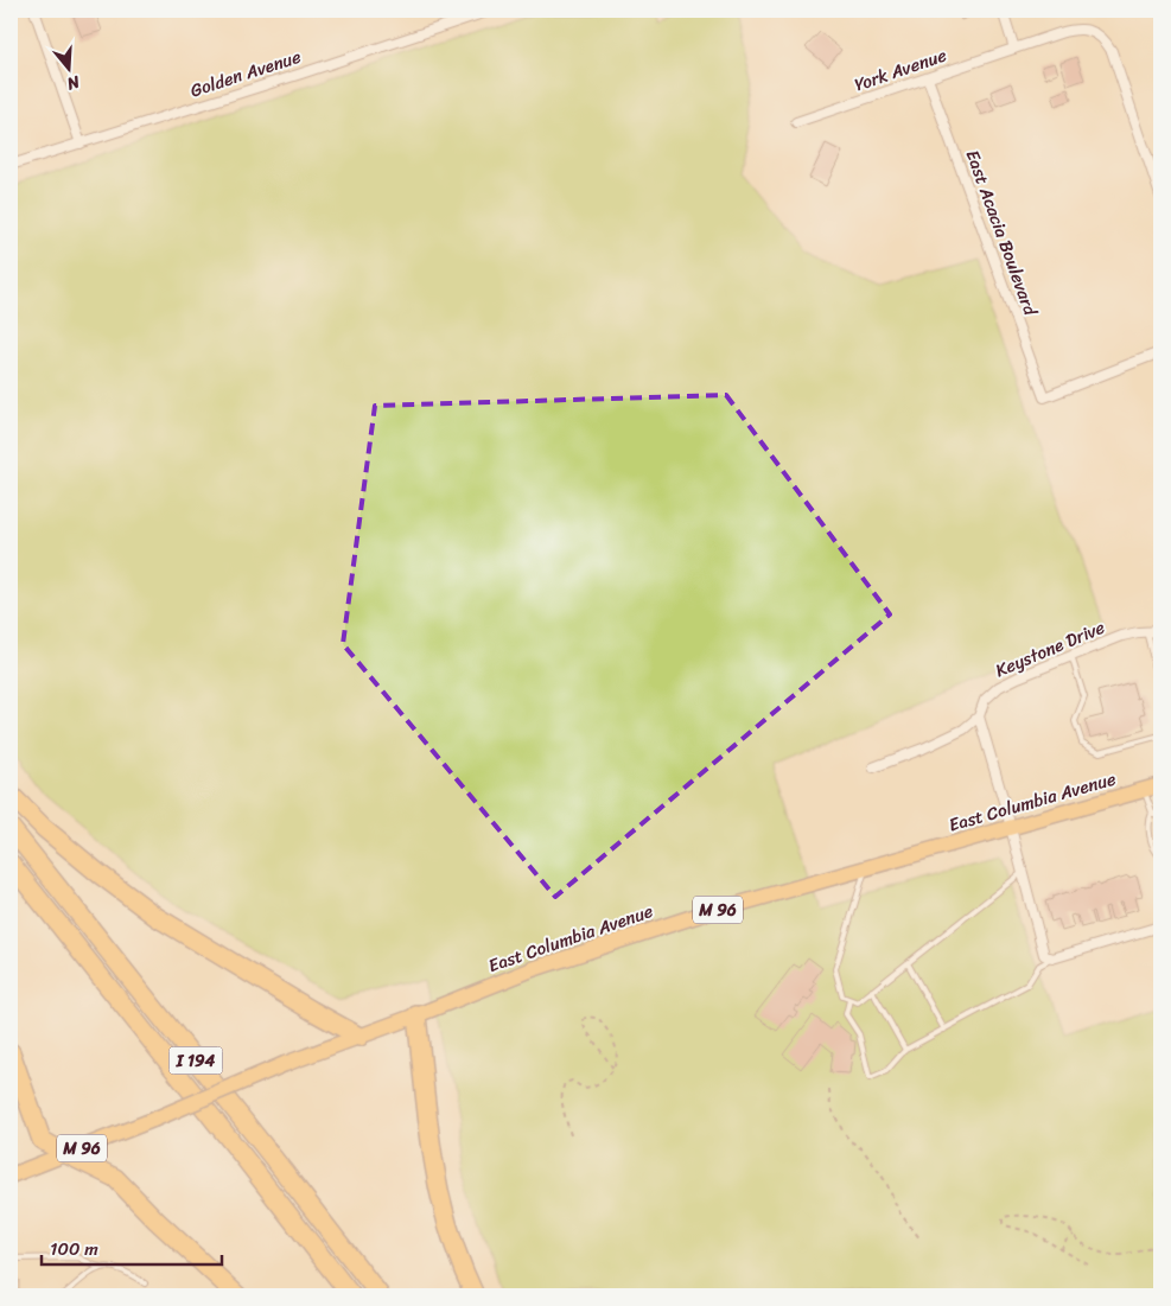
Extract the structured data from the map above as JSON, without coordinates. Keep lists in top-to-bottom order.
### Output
{
  "streets": {
    "highway": ["I 194"],
    "main road": ["East Columbia Avenue", "M 96"],
    "street": [
      "York Avenue",
      "Golden Avenue",
      "East Acacia Boulevard",
      "Keystone Drive"
    ]
  },
  "crossings": [
    ["York Avenue", "East Acacia Boulevard"]
  ],
  "scale_bar": "100 m",
  "north": "bottom"
}
